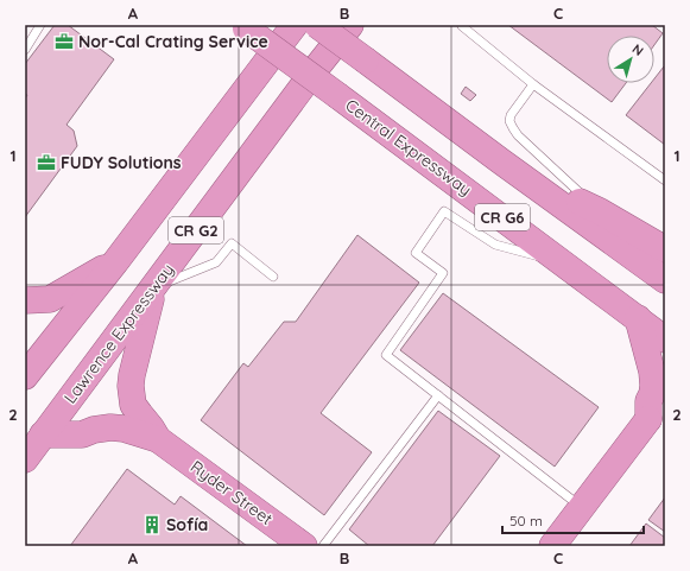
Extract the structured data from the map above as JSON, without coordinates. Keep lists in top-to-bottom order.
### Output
{
  "streets": {
    "highway": [
      "Central Expressway",
      "CR G6",
      "CR G2",
      "Lawrence Expressway",
      "Ryder Street"
    ]
  },
  "places": {
    "office": ["Nor-Cal Crating Service", "FUDY Solutions"],
    "building": ["Sofía"]
  },
  "scale_bar": "50 m",
  "north": "top right",
  "grid": {
    "columns": ["A", "B", "C"],
    "rows": ["1", "2"]
  }
}
